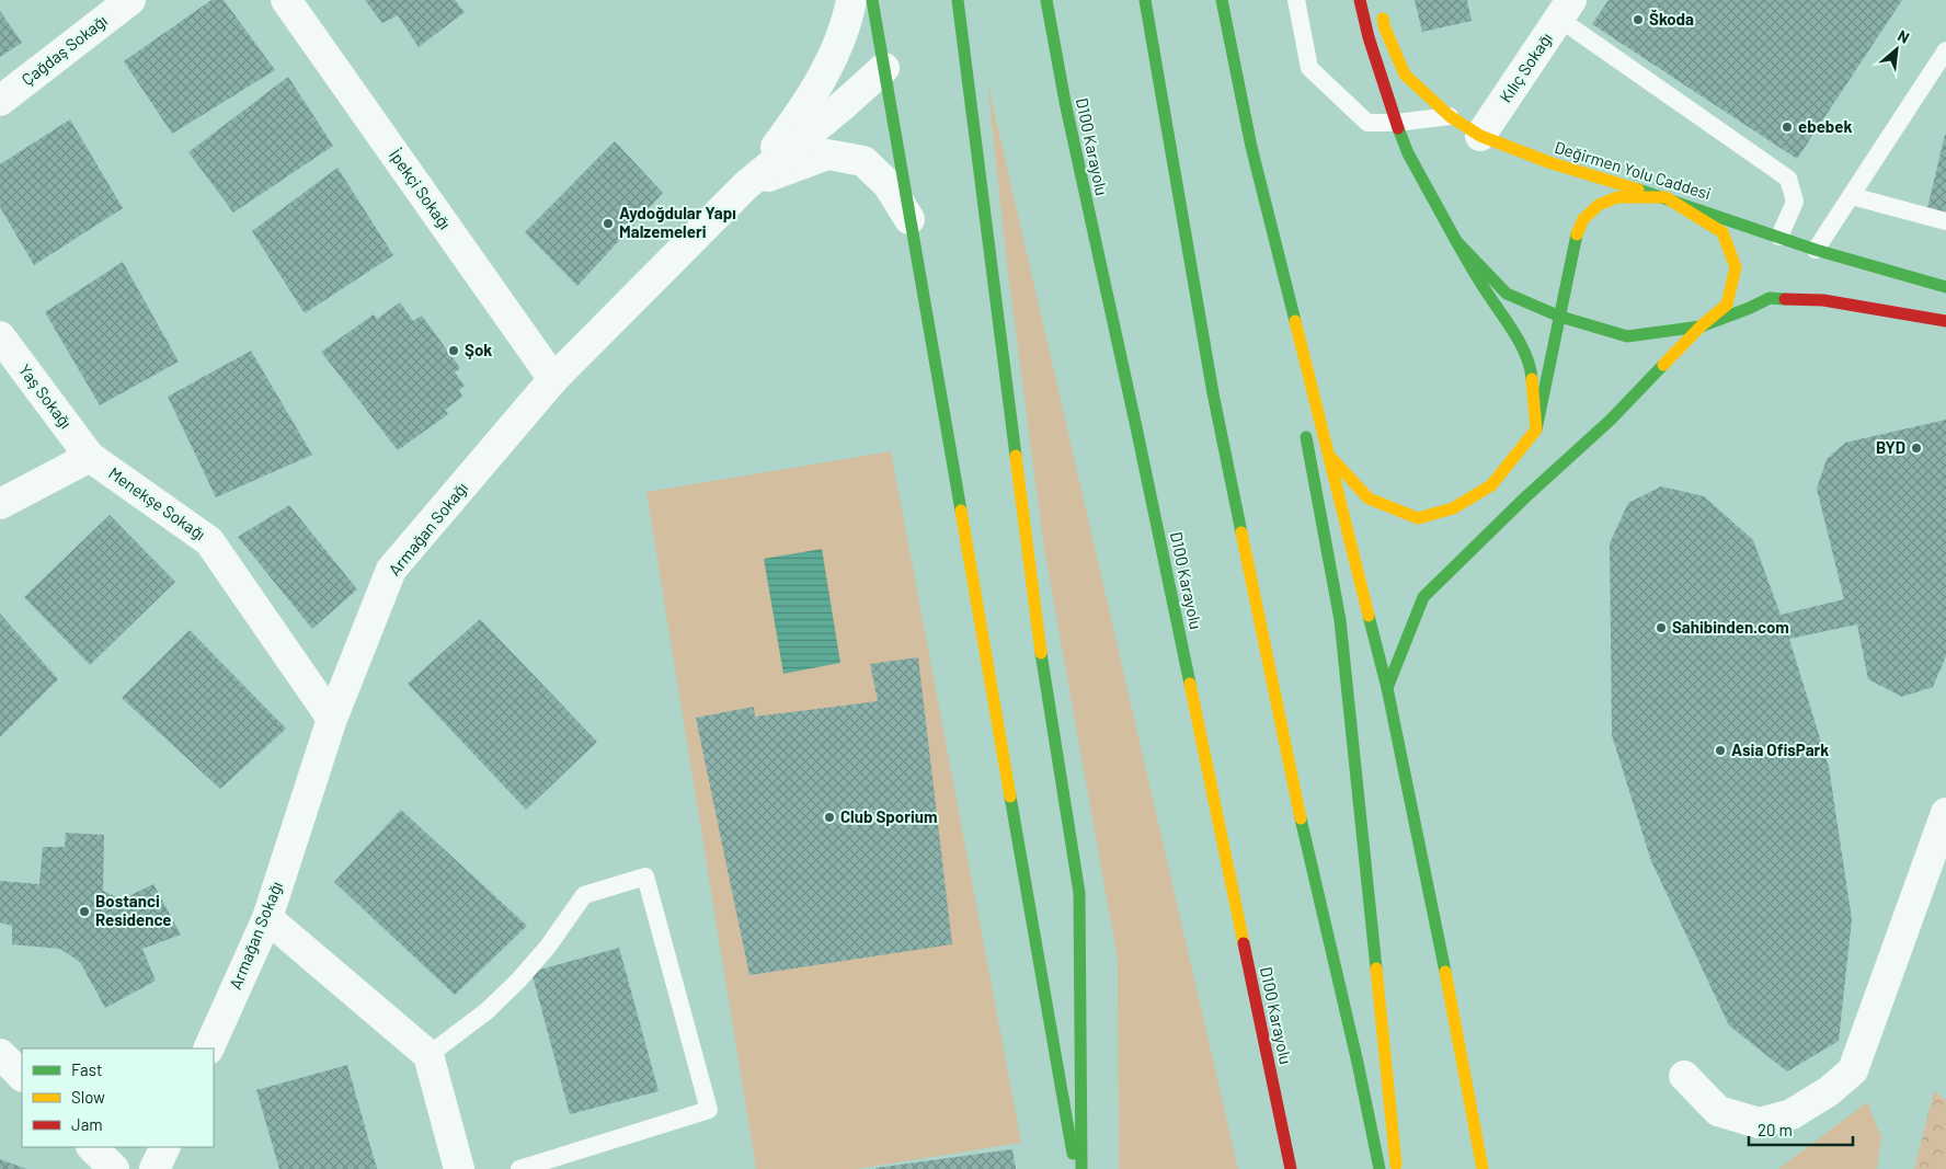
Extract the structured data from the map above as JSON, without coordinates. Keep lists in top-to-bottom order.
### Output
{
  "streets": {
    "main road": ["D100 Karayolu", "Değirmen Yolu Caddesi"],
    "street": [
      "Çağdaş Sokağı",
      "Kılıç Sokağı",
      "İpekçi Sokağı",
      "Yaş Sokağı",
      "Menekşe Sokağı",
      "Armağan Sokağı"
    ]
  },
  "crossings": [
    ["Kılıç Sokağı", "Değirmen Yolu Caddesi"],
    ["İpekçi Sokağı", "Armağan Sokağı"],
    ["Yaş Sokağı", "Menekşe Sokağı"],
    ["Menekşe Sokağı", "Armağan Sokağı"]
  ],
  "places": [
    "Škoda",
    "ebebek",
    "Aydoğdular Yapı Malzemeleri",
    "Şok",
    "BYD",
    "Sahibinden.com",
    "Asia OfisPark",
    "Club Sporium",
    "Bostanci Residence"
  ],
  "legend": ["Fast", "Slow", "Jam"],
  "scale_bar": "20 m",
  "north": "top right"
}
